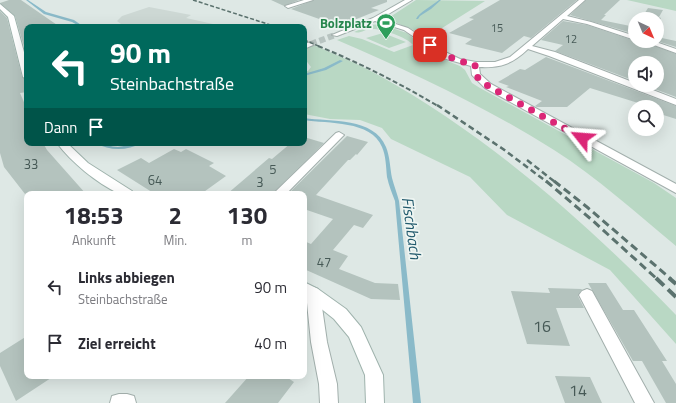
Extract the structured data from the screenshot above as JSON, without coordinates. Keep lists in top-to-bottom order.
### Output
{
  "water": ["Fischbach"],
  "places": {
    "sports": ["Bolzplatz"]
  },
  "house_numbers": [
    "15",
    "12",
    "33",
    "5",
    "64",
    "3",
    "47",
    "16",
    "14"
  ],
  "north": "bottom right",
  "page": {
    "turn": ["90 m", "Steinbachstraße"],
    "then": "Dann",
    "eta": [
      "18:53",
      "Ankunft",
      "2",
      "Min.",
      "130",
      "m"
    ],
    "list": [
      {
        "name": "Links abbiegen",
        "note": "Steinbachstraße",
        "value": "90 m"
      },
      {
        "name": "Ziel erreicht",
        "value": "40 m"
      }
    ]
  }
}
